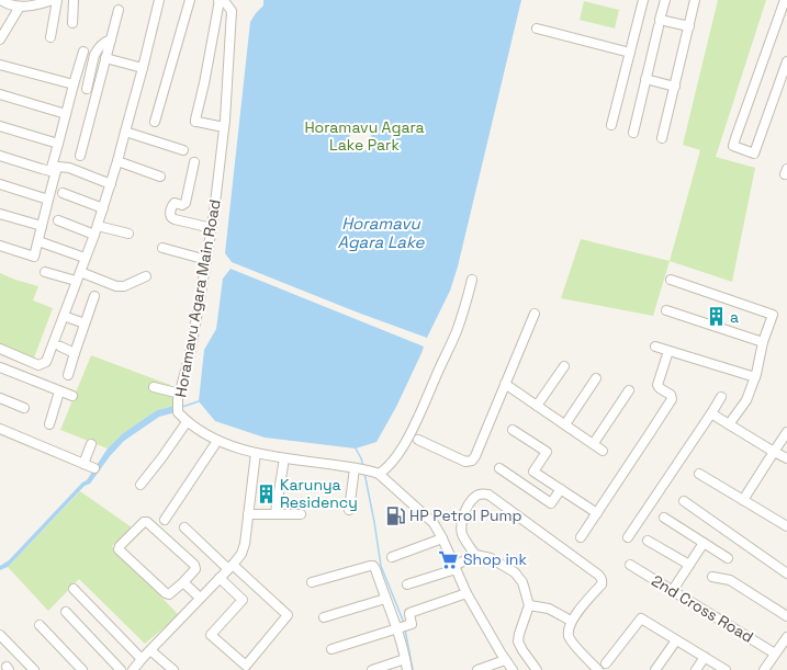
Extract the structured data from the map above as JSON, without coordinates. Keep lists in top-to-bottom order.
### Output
{
  "streets": {
    "street": ["Horamavu Agara Main Road", "2nd Cross Road"]
  },
  "water": ["Horamavu Agara Lake"],
  "parks": ["Horamavu Agara Lake Park"],
  "places": {
    "building": ["a", "Karunya Residency"],
    "fuel station": ["HP Petrol Pump"],
    "supermarket": ["Shop ink"]
  }
}
